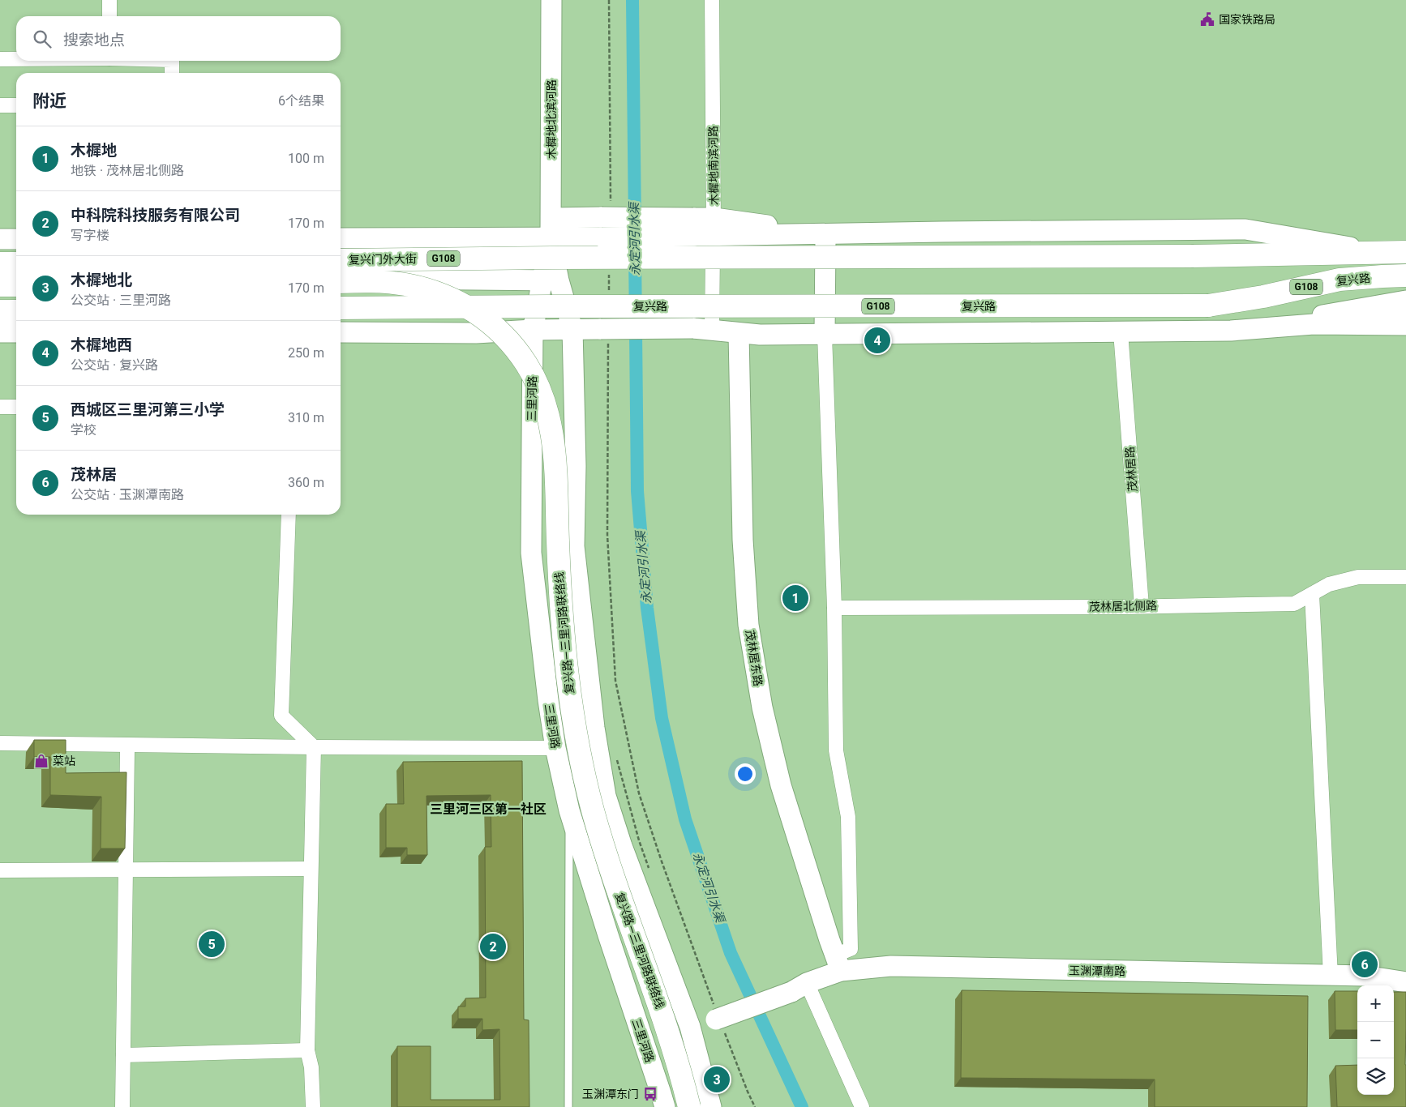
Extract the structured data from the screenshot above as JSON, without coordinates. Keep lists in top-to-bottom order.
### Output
{
  "streets": {
    "main road": [
      "G108",
      "复兴门外大街",
      "复兴路",
      "复兴路—三里河路联络线"
    ],
    "street": [
      "木樨地北滨河路",
      "木樨地南滨河路",
      "三里河路",
      "茂林居路",
      "茂林居北侧路",
      "茂林居东路",
      "玉渊潭南路"
    ]
  },
  "crossings": [
    ["木樨地北滨河路", "G108"],
    ["木樨地北滨河路", "复兴门外大街"],
    ["木樨地北滨河路", "三里河路"],
    ["G108", "复兴门外大街"],
    ["茂林居路", "茂林居北侧路"],
    ["茂林居东路", "玉渊潭南路"]
  ],
  "districts": ["三里河三区第一社区"],
  "water": ["永定河引水渠"],
  "places": {
    "public building": ["国家铁路局"],
    "shop": ["菜站"],
    "bus stop": ["玉渊潭东门"]
  },
  "page": {
    "search": "搜索地点",
    "heading": ["附近", "6个结果"],
    "list": [
      {
        "mark": "1",
        "name": "木樨地",
        "note": "地铁 · 茂林居北侧路",
        "value": "100 m"
      },
      {
        "mark": "2",
        "name": "中科院科技服务有限公司",
        "note": "写字楼",
        "value": "170 m"
      },
      {
        "mark": "3",
        "name": "木樨地北",
        "note": "公交站 · 三里河路",
        "value": "170 m"
      },
      {
        "mark": "4",
        "name": "木樨地西",
        "note": "公交站 · 复兴路",
        "value": "250 m"
      },
      {
        "mark": "5",
        "name": "西城区三里河第三小学",
        "note": "学校",
        "value": "310 m"
      },
      {
        "mark": "6",
        "name": "茂林居",
        "note": "公交站 · 玉渊潭南路",
        "value": "360 m"
      }
    ],
    "pins": [
      "4",
      "1",
      "5",
      "2",
      "6",
      "3"
    ],
    "map_buttons": ["+", "−"]
  }
}
